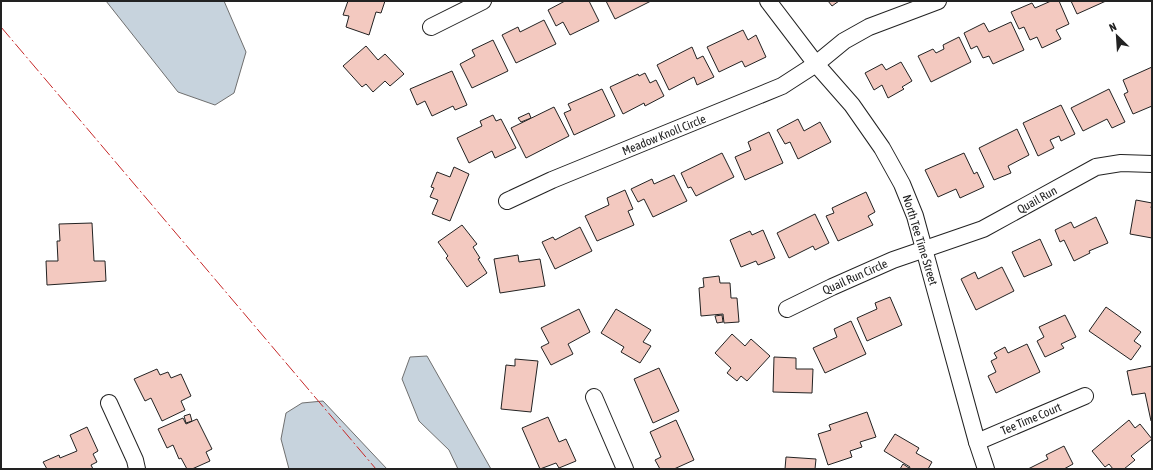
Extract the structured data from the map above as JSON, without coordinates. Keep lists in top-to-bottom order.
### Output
{
  "streets": {
    "street": [
      "Meadow Knoll Circle",
      "Quail Run",
      "North Tee Time Street",
      "Quail Run Circle",
      "Tee Time Court"
    ]
  },
  "crossings": [
    ["Meadow Knoll Circle", "North Tee Time Street"],
    ["Quail Run", "North Tee Time Street"],
    ["Quail Run", "Quail Run Circle"],
    ["North Tee Time Street", "Quail Run Circle"],
    ["North Tee Time Street", "Tee Time Court"]
  ],
  "north": "top left"
}
